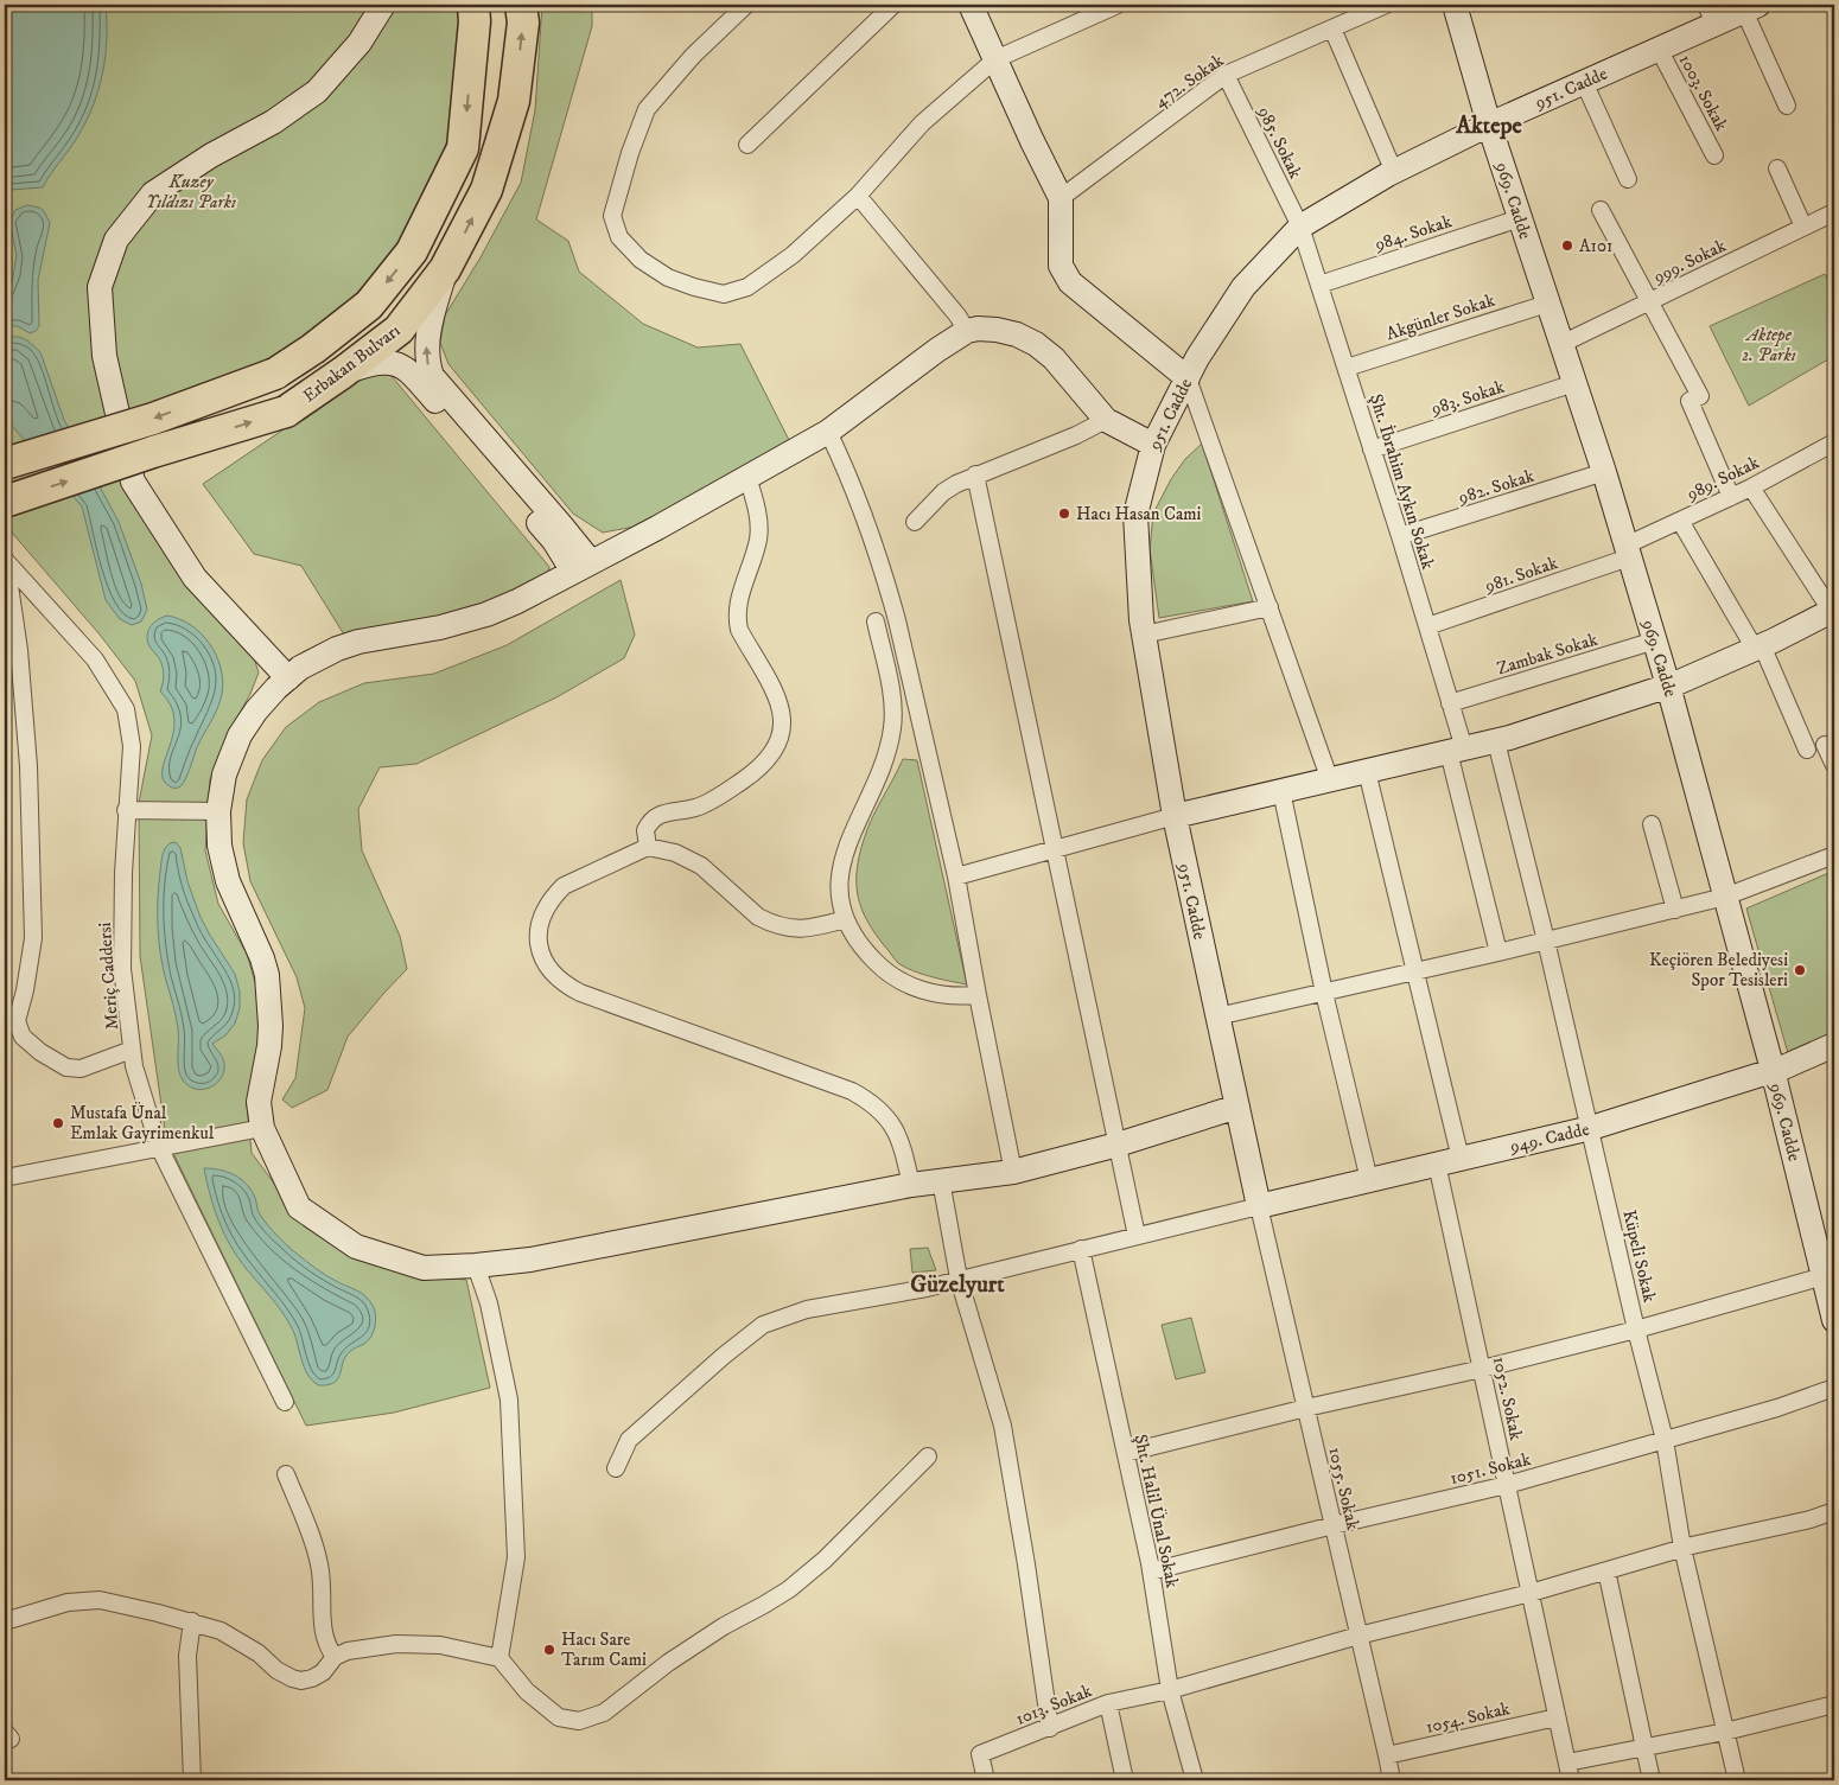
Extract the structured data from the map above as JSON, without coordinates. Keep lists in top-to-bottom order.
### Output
{
  "streets": {
    "highway": ["Erbakan Bulvarı"],
    "street": [
      "472. Sokak",
      "951. Cadde",
      "1003. Sokak",
      "985. Sokak",
      "969. Cadde",
      "984. Sokak",
      "999. Sokak",
      "Akgünler Sokak",
      "983. Sokak",
      "989. Sokak",
      "Şht. İbrahim Aykın Sokak",
      "982. Sokak",
      "981. Sokak",
      "Zambak Sokak",
      "Meriç Caddersi",
      "949. Cadde",
      "Küpeli Sokak",
      "1052. Sokak",
      "1051. Sokak",
      "1055. Sokak",
      "Şht. Halil Ünal Sokak",
      "1013. Sokak",
      "1054. Sokak"
    ]
  },
  "crossings": [
    ["472. Sokak", "985. Sokak"],
    ["951. Cadde", "1003. Sokak"],
    ["951. Cadde", "985. Sokak"],
    ["951. Cadde", "969. Cadde"],
    ["951. Cadde", "Şht. İbrahim Aykın Sokak"],
    ["951. Cadde", "949. Cadde"],
    ["951. Cadde", "1055. Sokak"],
    ["985. Sokak", "Şht. İbrahim Aykın Sokak"],
    ["969. Cadde", "984. Sokak"],
    ["969. Cadde", "999. Sokak"],
    ["969. Cadde", "Akgünler Sokak"],
    ["969. Cadde", "983. Sokak"],
    ["969. Cadde", "989. Sokak"],
    ["969. Cadde", "982. Sokak"],
    ["969. Cadde", "981. Sokak"],
    ["969. Cadde", "Zambak Sokak"],
    ["969. Cadde", "949. Cadde"],
    ["984. Sokak", "Şht. İbrahim Aykın Sokak"],
    ["Akgünler Sokak", "Şht. İbrahim Aykın Sokak"],
    ["983. Sokak", "Şht. İbrahim Aykın Sokak"],
    ["989. Sokak", "981. Sokak"],
    ["Şht. İbrahim Aykın Sokak", "982. Sokak"],
    ["Şht. İbrahim Aykın Sokak", "981. Sokak"],
    ["Şht. İbrahim Aykın Sokak", "Zambak Sokak"],
    ["949. Cadde", "Küpeli Sokak"],
    ["949. Cadde", "1052. Sokak"],
    ["949. Cadde", "1055. Sokak"],
    ["Küpeli Sokak", "1051. Sokak"],
    ["Küpeli Sokak", "1013. Sokak"],
    ["1052. Sokak", "1051. Sokak"],
    ["1052. Sokak", "1013. Sokak"],
    ["1052. Sokak", "1054. Sokak"],
    ["1051. Sokak", "1055. Sokak"],
    ["1051. Sokak", "Şht. Halil Ünal Sokak"],
    ["1055. Sokak", "1013. Sokak"],
    ["1055. Sokak", "1054. Sokak"],
    ["Şht. Halil Ünal Sokak", "1013. Sokak"]
  ],
  "districts": ["Aktepe", "Güzelyurt"],
  "parks": ["Kuzey Yıldızı Parkı", "Aktepe 2. Parkı"],
  "places": [
    "A101",
    "Hacı Hasan Cami",
    "Keçiören Belediyesi Spor Tesisleri",
    "Mustafa Ünal Emlak Gayrimenkul",
    "Hacı Sare Tarım Cami"
  ]
}
